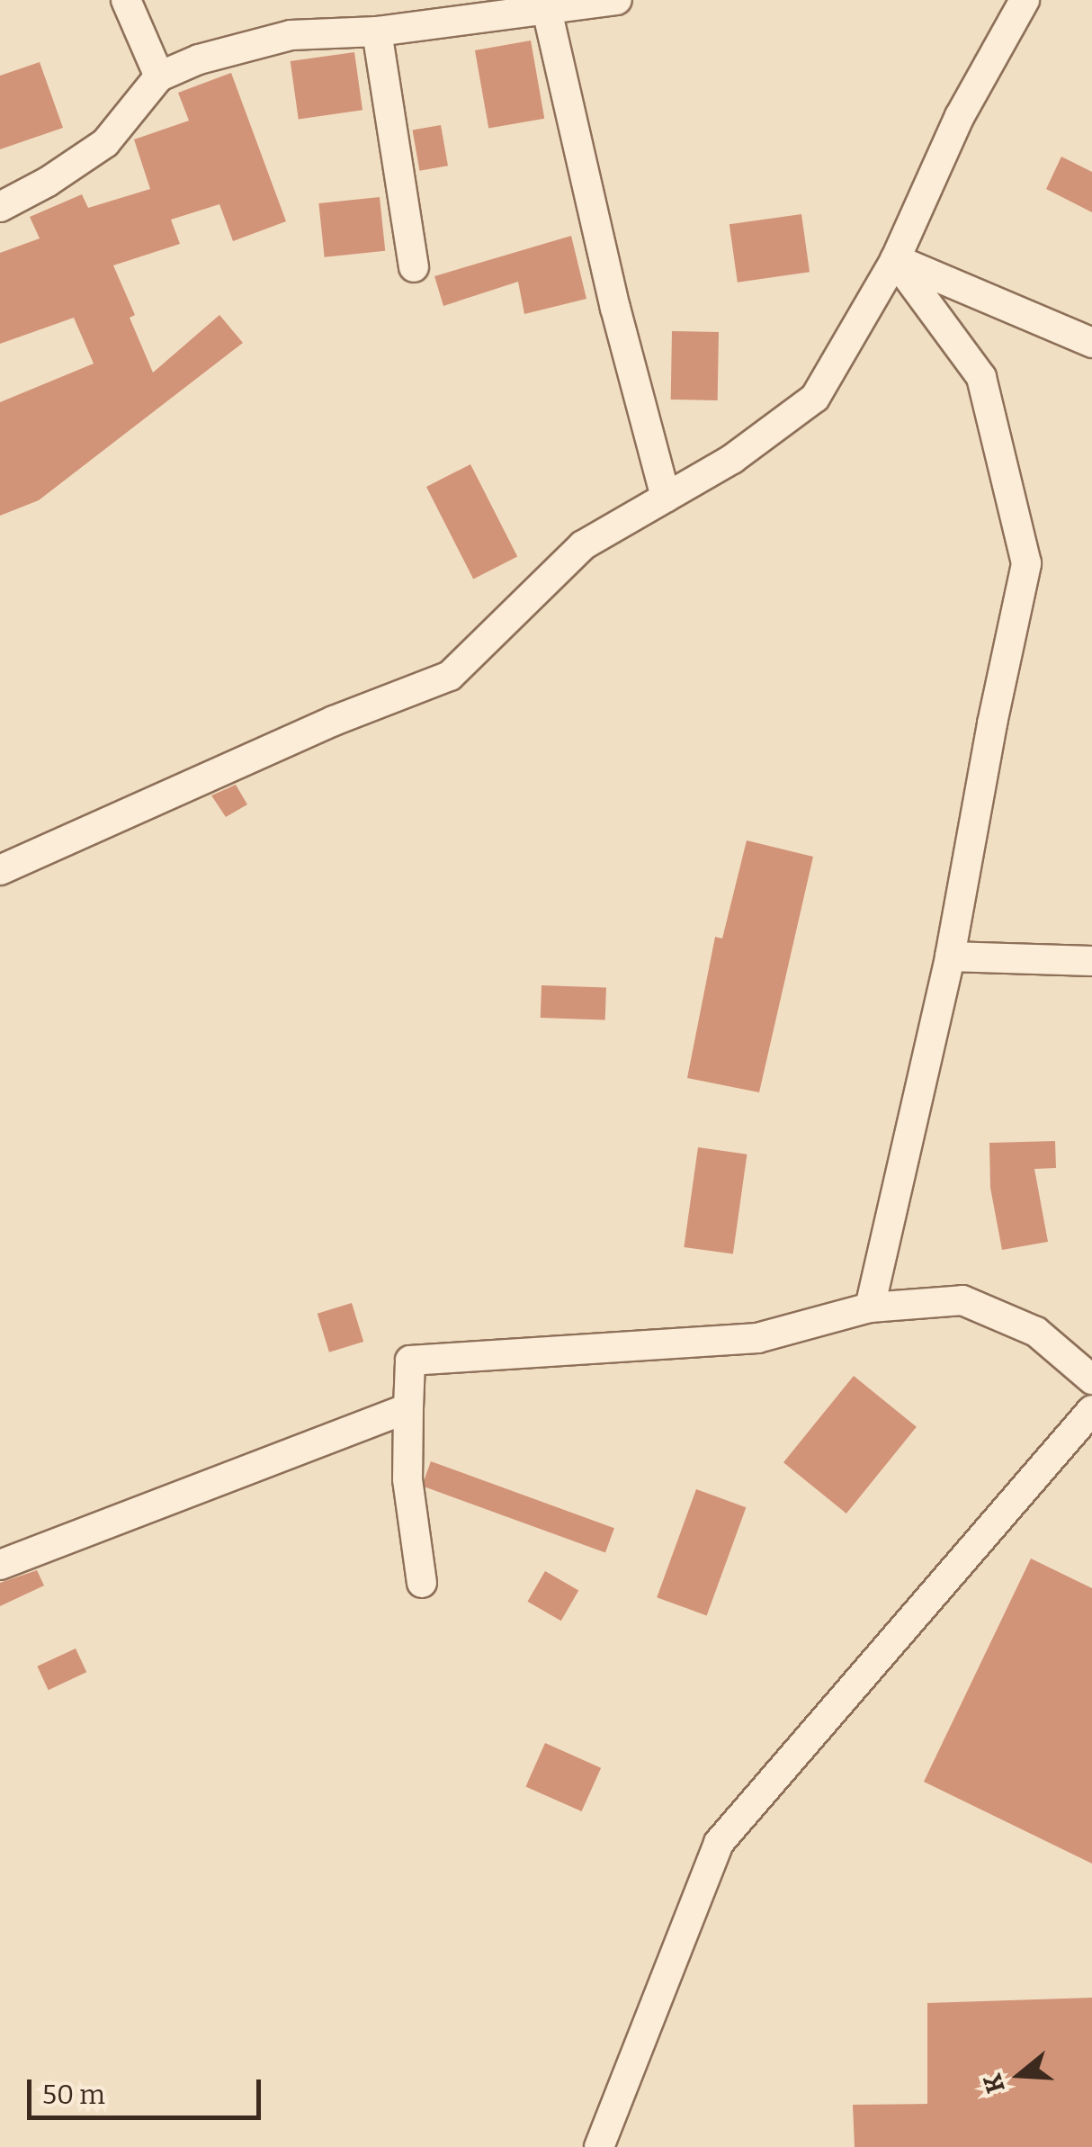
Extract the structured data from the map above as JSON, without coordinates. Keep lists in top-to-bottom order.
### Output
{
  "scale_bar": "50 m",
  "north": "left"
}
